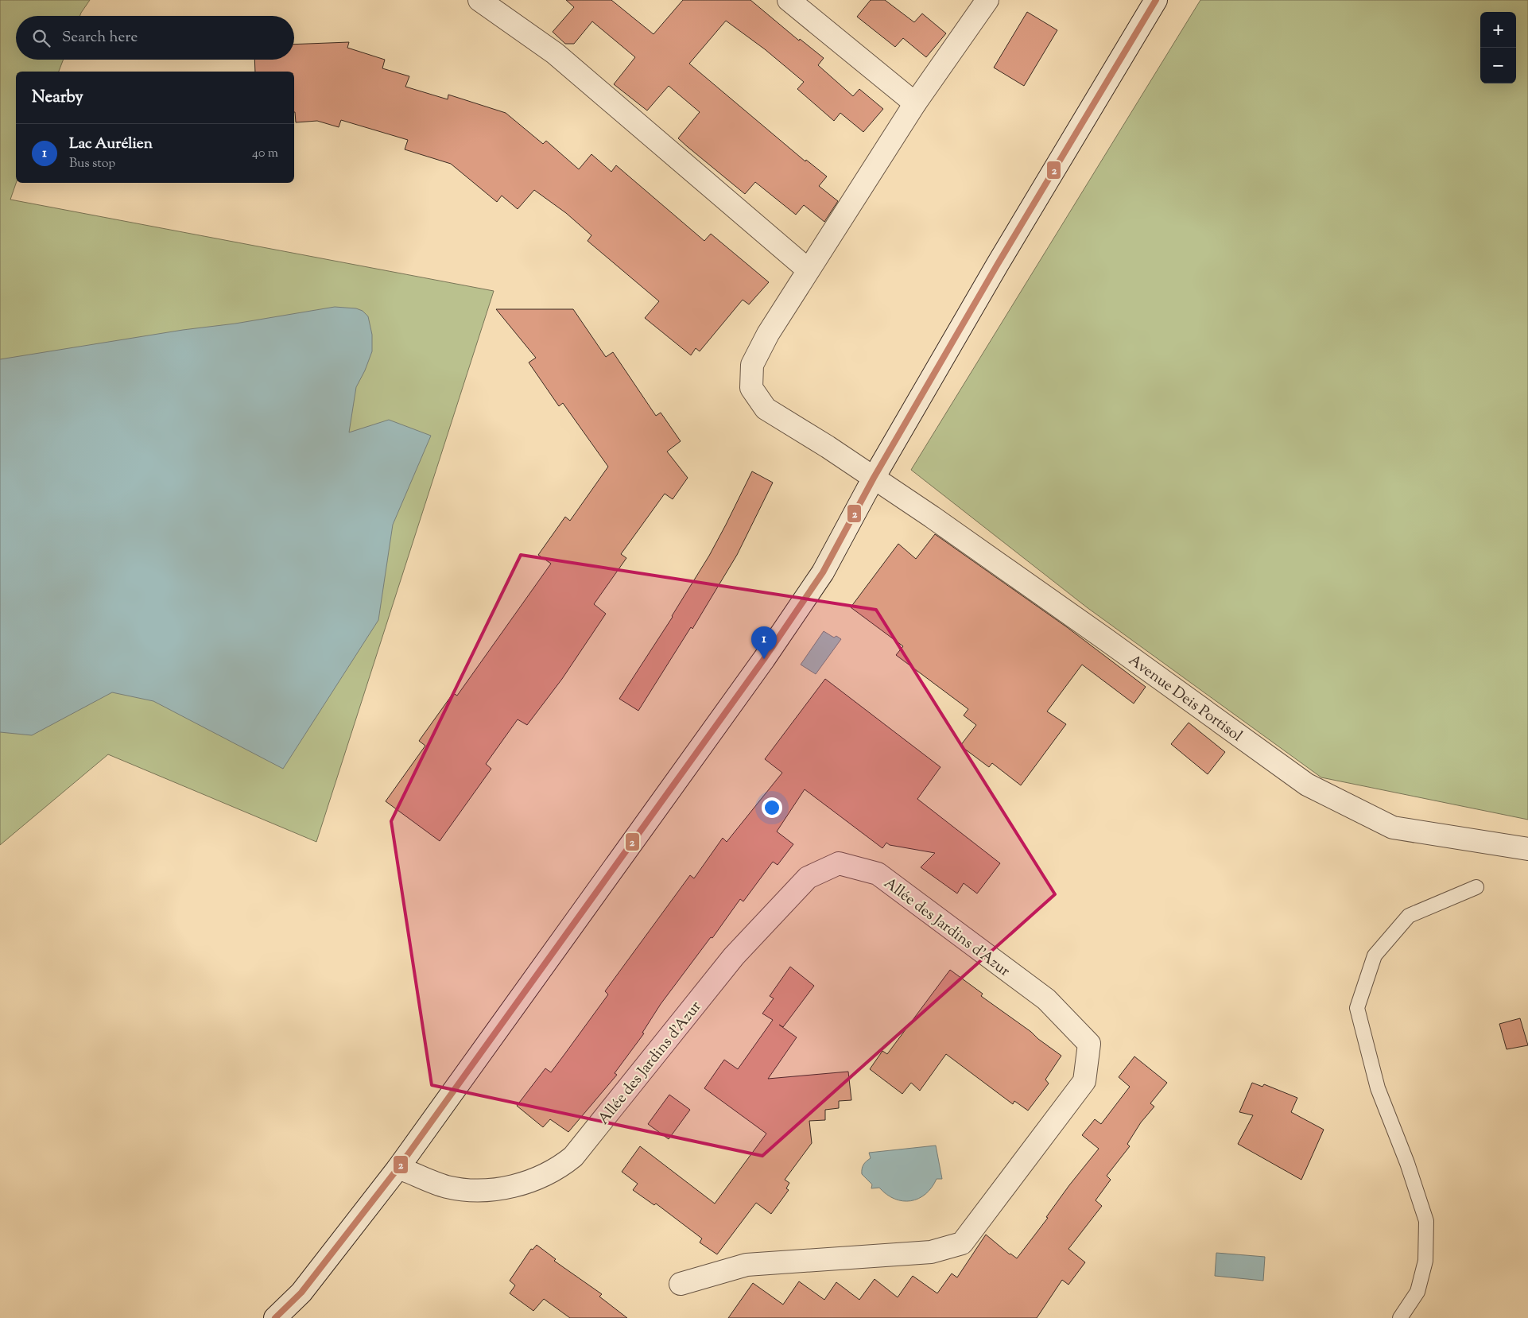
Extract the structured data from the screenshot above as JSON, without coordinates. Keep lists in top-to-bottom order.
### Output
{
  "streets": {
    "street": ["Avenue Deis Portisol", "Allée des Jardins d'Azur"]
  },
  "lines": ["transit line 2"],
  "page": {
    "map_buttons": ["+", "−"],
    "search": "Search here",
    "heading": "Nearby",
    "list": [
      {
        "mark": "1",
        "name": "Lac Aurélien",
        "note": "Bus stop",
        "value": "40 m"
      }
    ],
    "pins": "1"
  }
}
